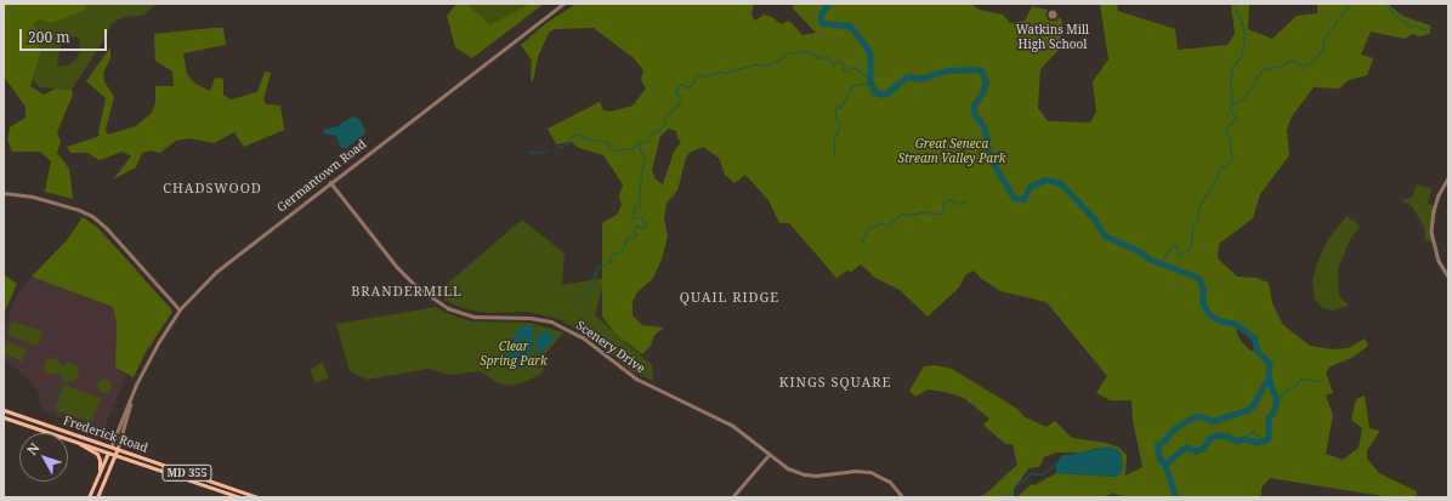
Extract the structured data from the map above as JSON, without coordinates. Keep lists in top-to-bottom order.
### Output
{
  "streets": {
    "main road": ["Germantown Road", "Frederick Road", "MD 355"],
    "street": ["Scenery Drive"]
  },
  "crossings": [
    ["Germantown Road", "Scenery Drive"],
    ["Germantown Road", "Frederick Road"]
  ],
  "districts": [
    "CHADSWOOD",
    "BRANDERMILL",
    "QUAIL RIDGE",
    "KINGS SQUARE"
  ],
  "parks": ["Great Seneca Stream Valley Park", "Clear Spring Park"],
  "places": ["Watkins Mill High School"],
  "scale_bar": "200 m",
  "north": "top left"
}
